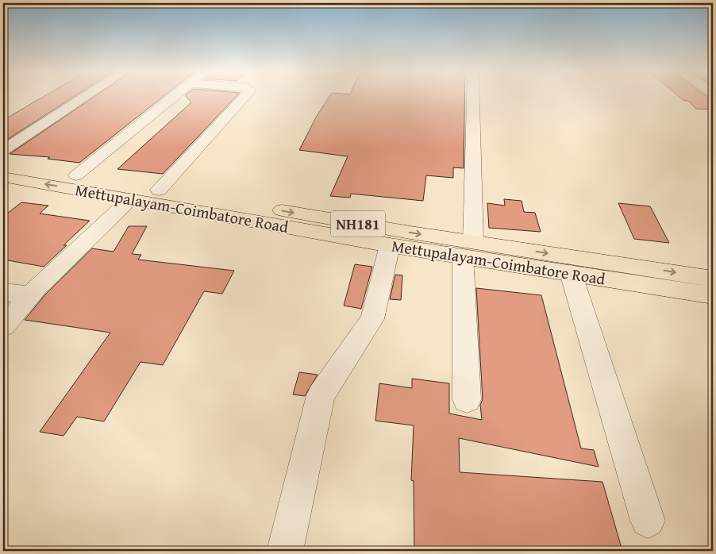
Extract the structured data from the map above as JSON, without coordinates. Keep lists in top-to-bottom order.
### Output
{
  "streets": {
    "highway": ["Mettupalayam-Coimbatore Road", "NH181"]
  },
  "crossings": [
    ["Mettupalayam-Coimbatore Road", "NH181"]
  ]
}
